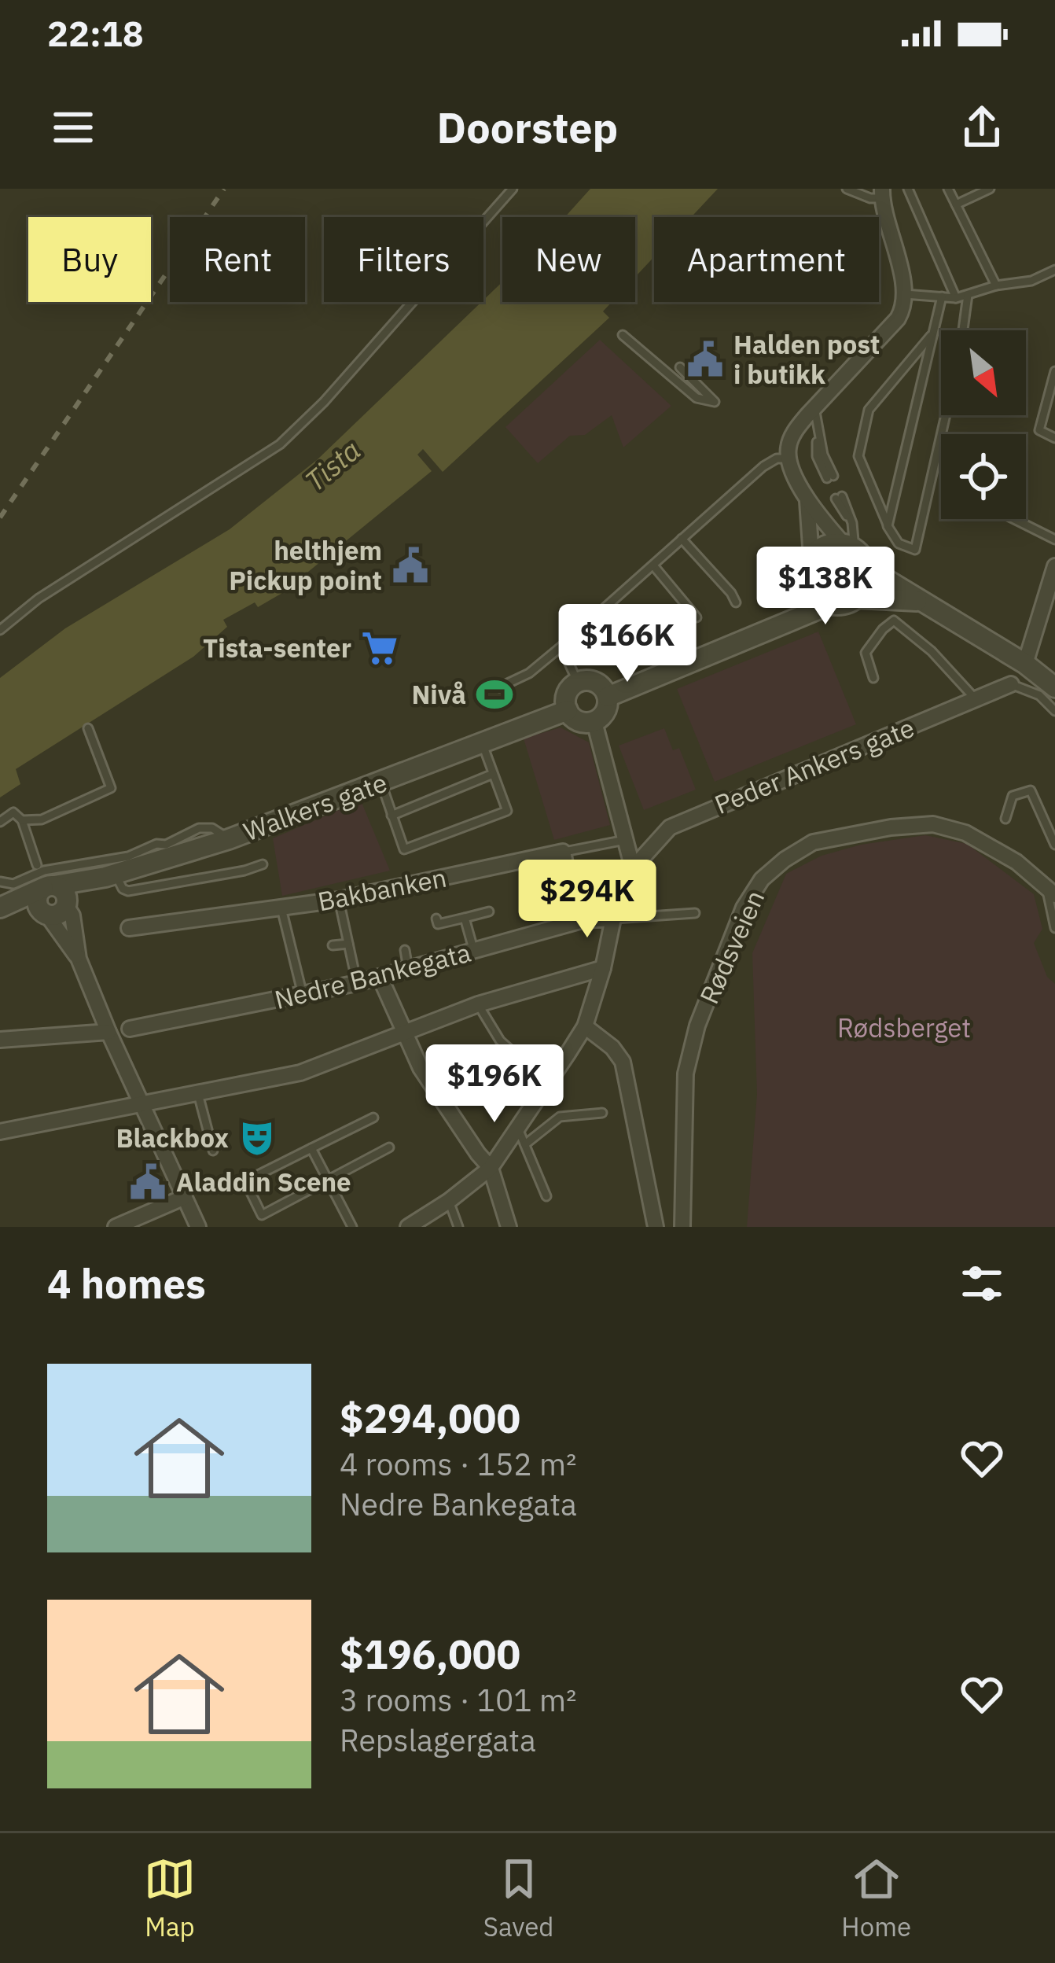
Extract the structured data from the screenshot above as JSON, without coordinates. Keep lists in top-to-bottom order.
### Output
{
  "streets": {
    "street": [
      "Peder Ankers gate",
      "Walkers gate",
      "Bakbanken",
      "Rødsveien",
      "Nedre Bankegata"
    ]
  },
  "water": ["Tista"],
  "parks": ["Rødsberget"],
  "places": {
    "public building": ["Halden post i butikk", "helthjem Pickup point", "Aladdin Scene"],
    "supermarket": ["Tista-senter"],
    "sports": ["Nivå"],
    "theatre": ["Blackbox"]
  },
  "north": "bottom right",
  "page": {
    "status": "22:18",
    "header": "Doorstep",
    "chip": [
      "Buy",
      "Rent",
      "Filters",
      "New",
      "Apartment"
    ],
    "price": [
      "$138K",
      "$166K",
      "$294K",
      "$196K"
    ],
    "heading": "4 homes",
    "list": [
      {
        "name": "$294,000",
        "note": "4 rooms · 152 m² · Nedre Bankegata"
      },
      {
        "name": "$196,000",
        "note": "3 rooms · 101 m² · Repslagergata"
      }
    ],
    "tabs": ["Map", "Saved", "Home"]
  }
}
